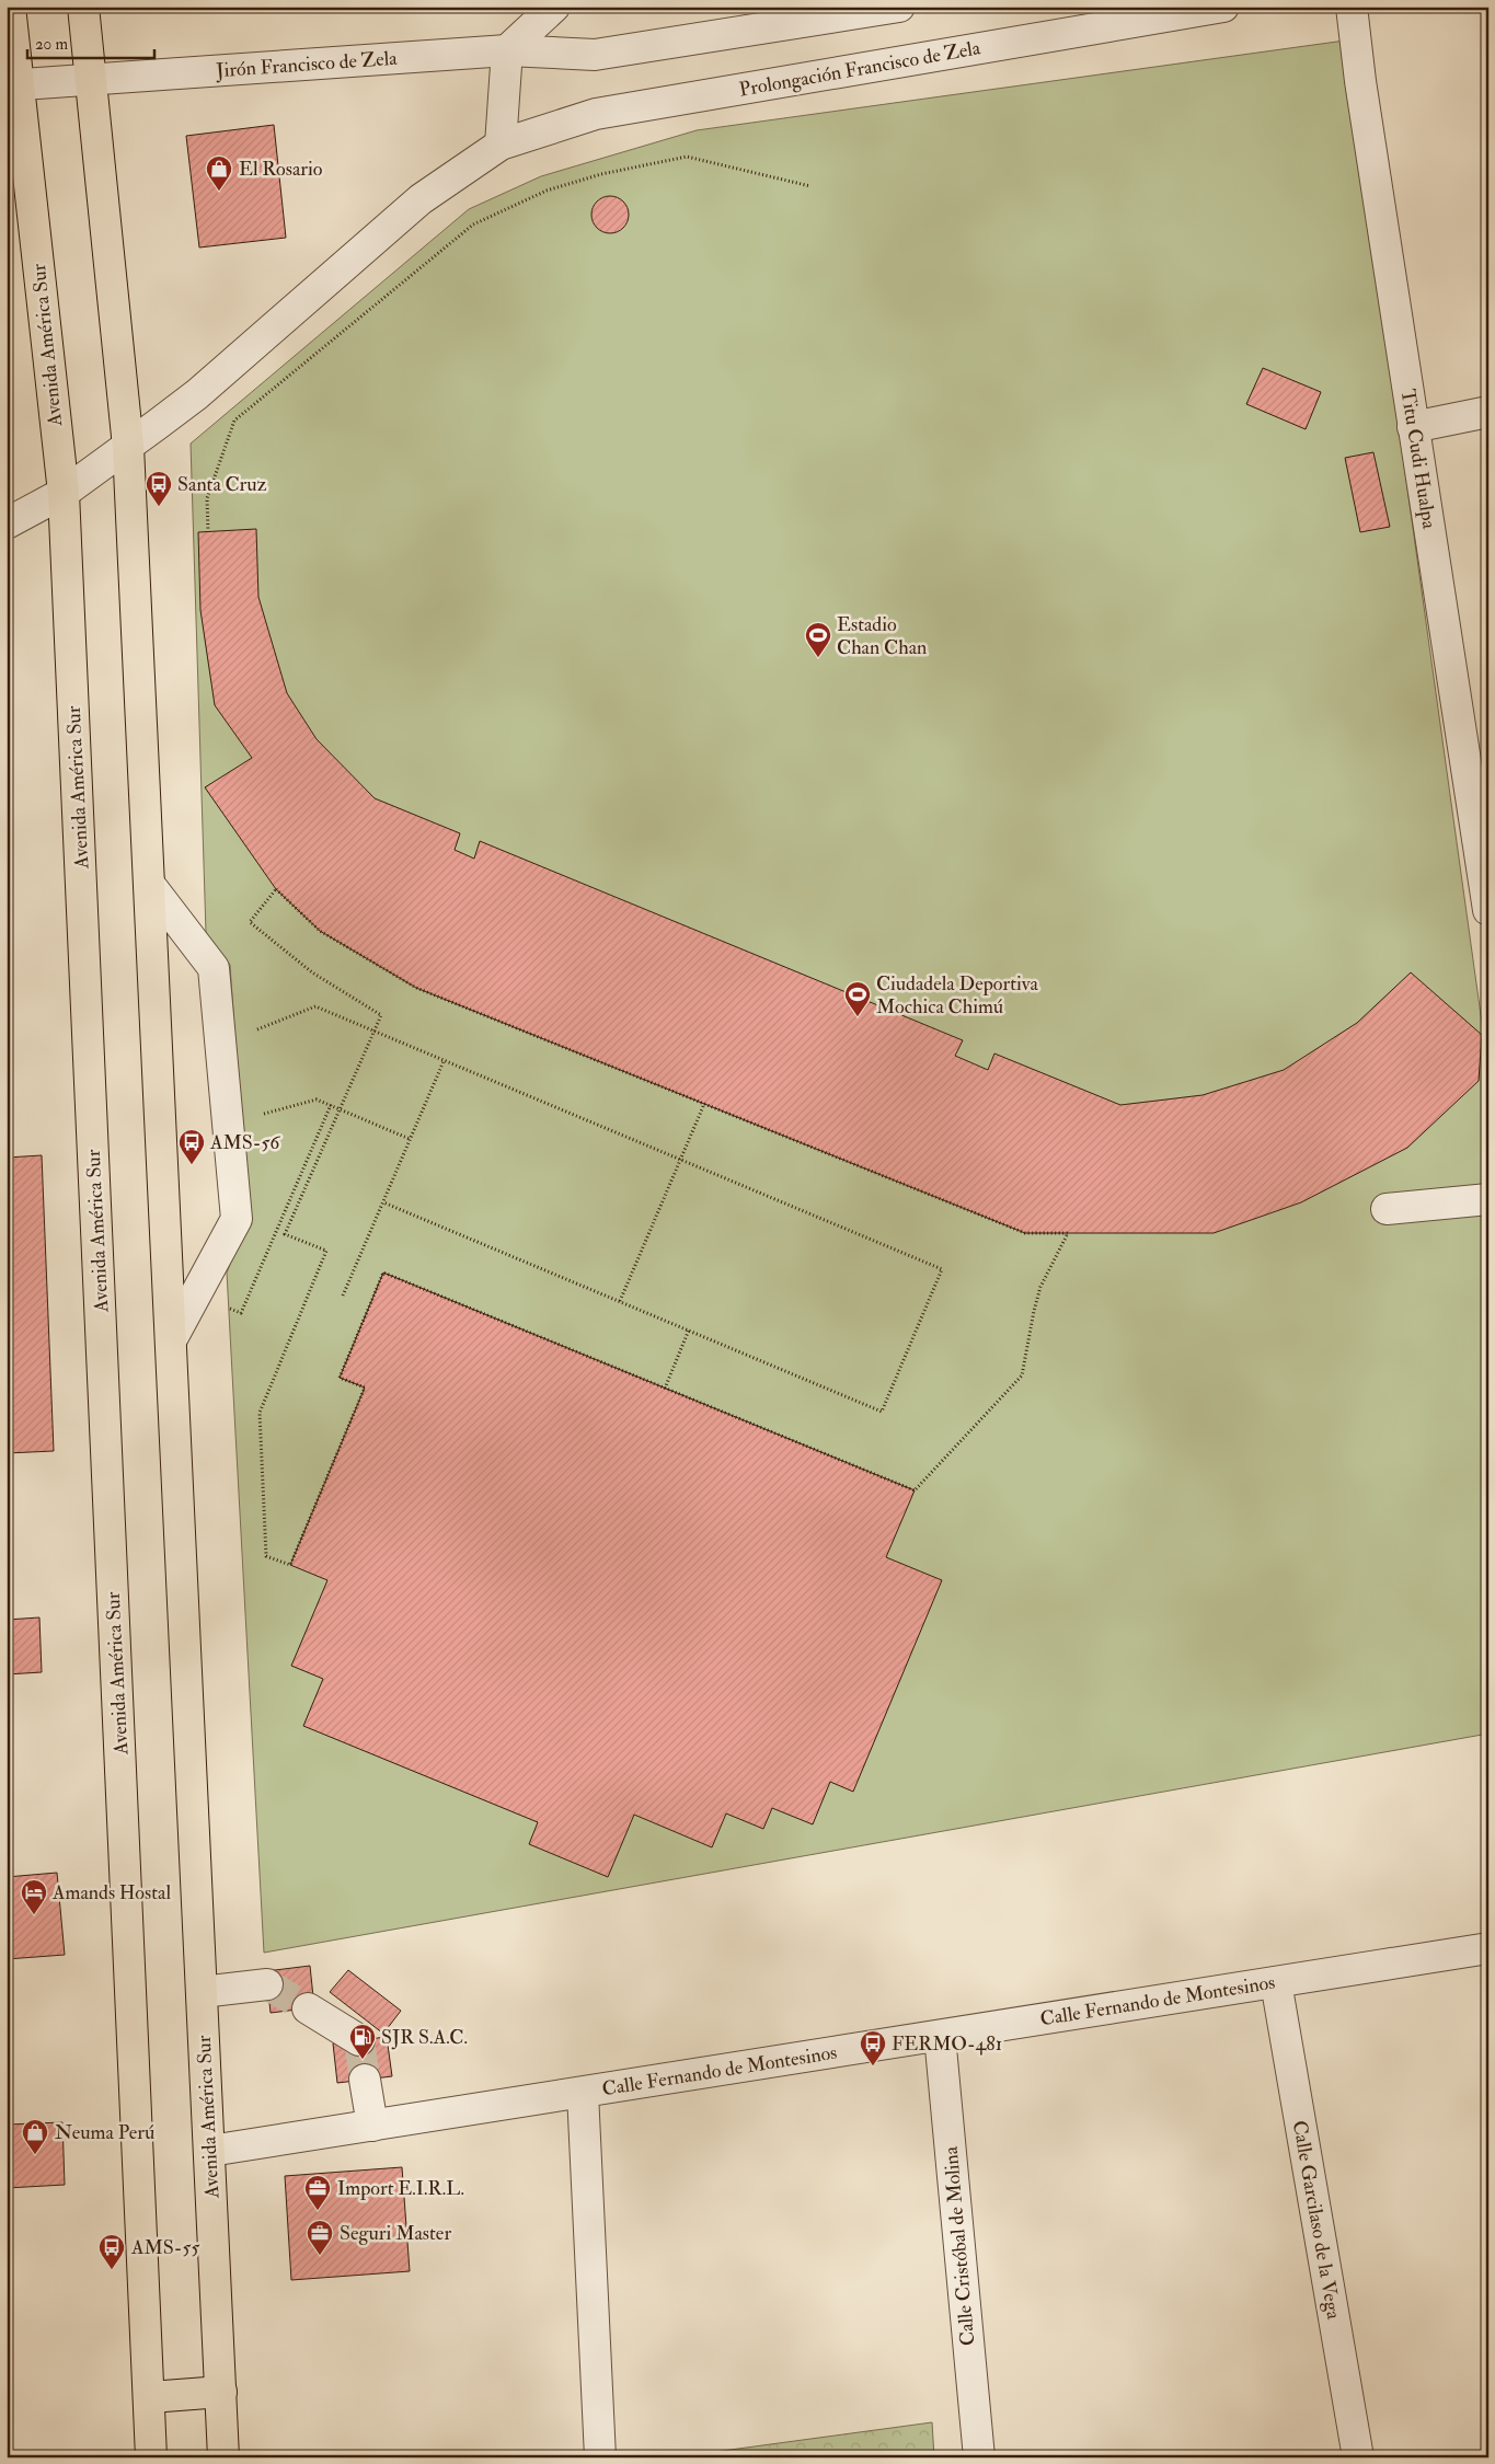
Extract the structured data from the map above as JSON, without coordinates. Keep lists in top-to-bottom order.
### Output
{
  "streets": {
    "main road": ["Avenida América Sur"],
    "street": [
      "Jirón Francisco de Zela",
      "Prolongación Francisco de Zela",
      "Titu Cudi Hualpa",
      "Calle Fernando de Montesinos",
      "Calle Garcilaso de la Vega",
      "Calle Cristóbal de Molina"
    ]
  },
  "crossings": [
    ["Jirón Francisco de Zela", "Avenida América Sur"],
    ["Avenida América Sur", "Calle Fernando de Montesinos"],
    ["Calle Fernando de Montesinos", "Calle Garcilaso de la Vega"],
    ["Calle Fernando de Montesinos", "Calle Cristóbal de Molina"]
  ],
  "places": {
    "shop": ["El Rosario", "Neuma Perú"],
    "bus stop": [
      "Santa Cruz",
      "AMS-56",
      "FERMO-481",
      "AMS-55"
    ],
    "sports": ["Estadio Chan Chan", "Ciudadela Deportiva Mochica Chimú"],
    "hotel": ["Amands Hostal"],
    "fuel station": ["SJR S.A.C."],
    "office": ["Import E.I.R.L.", "Seguri Master"]
  },
  "scale_bar": "20 m"
}
